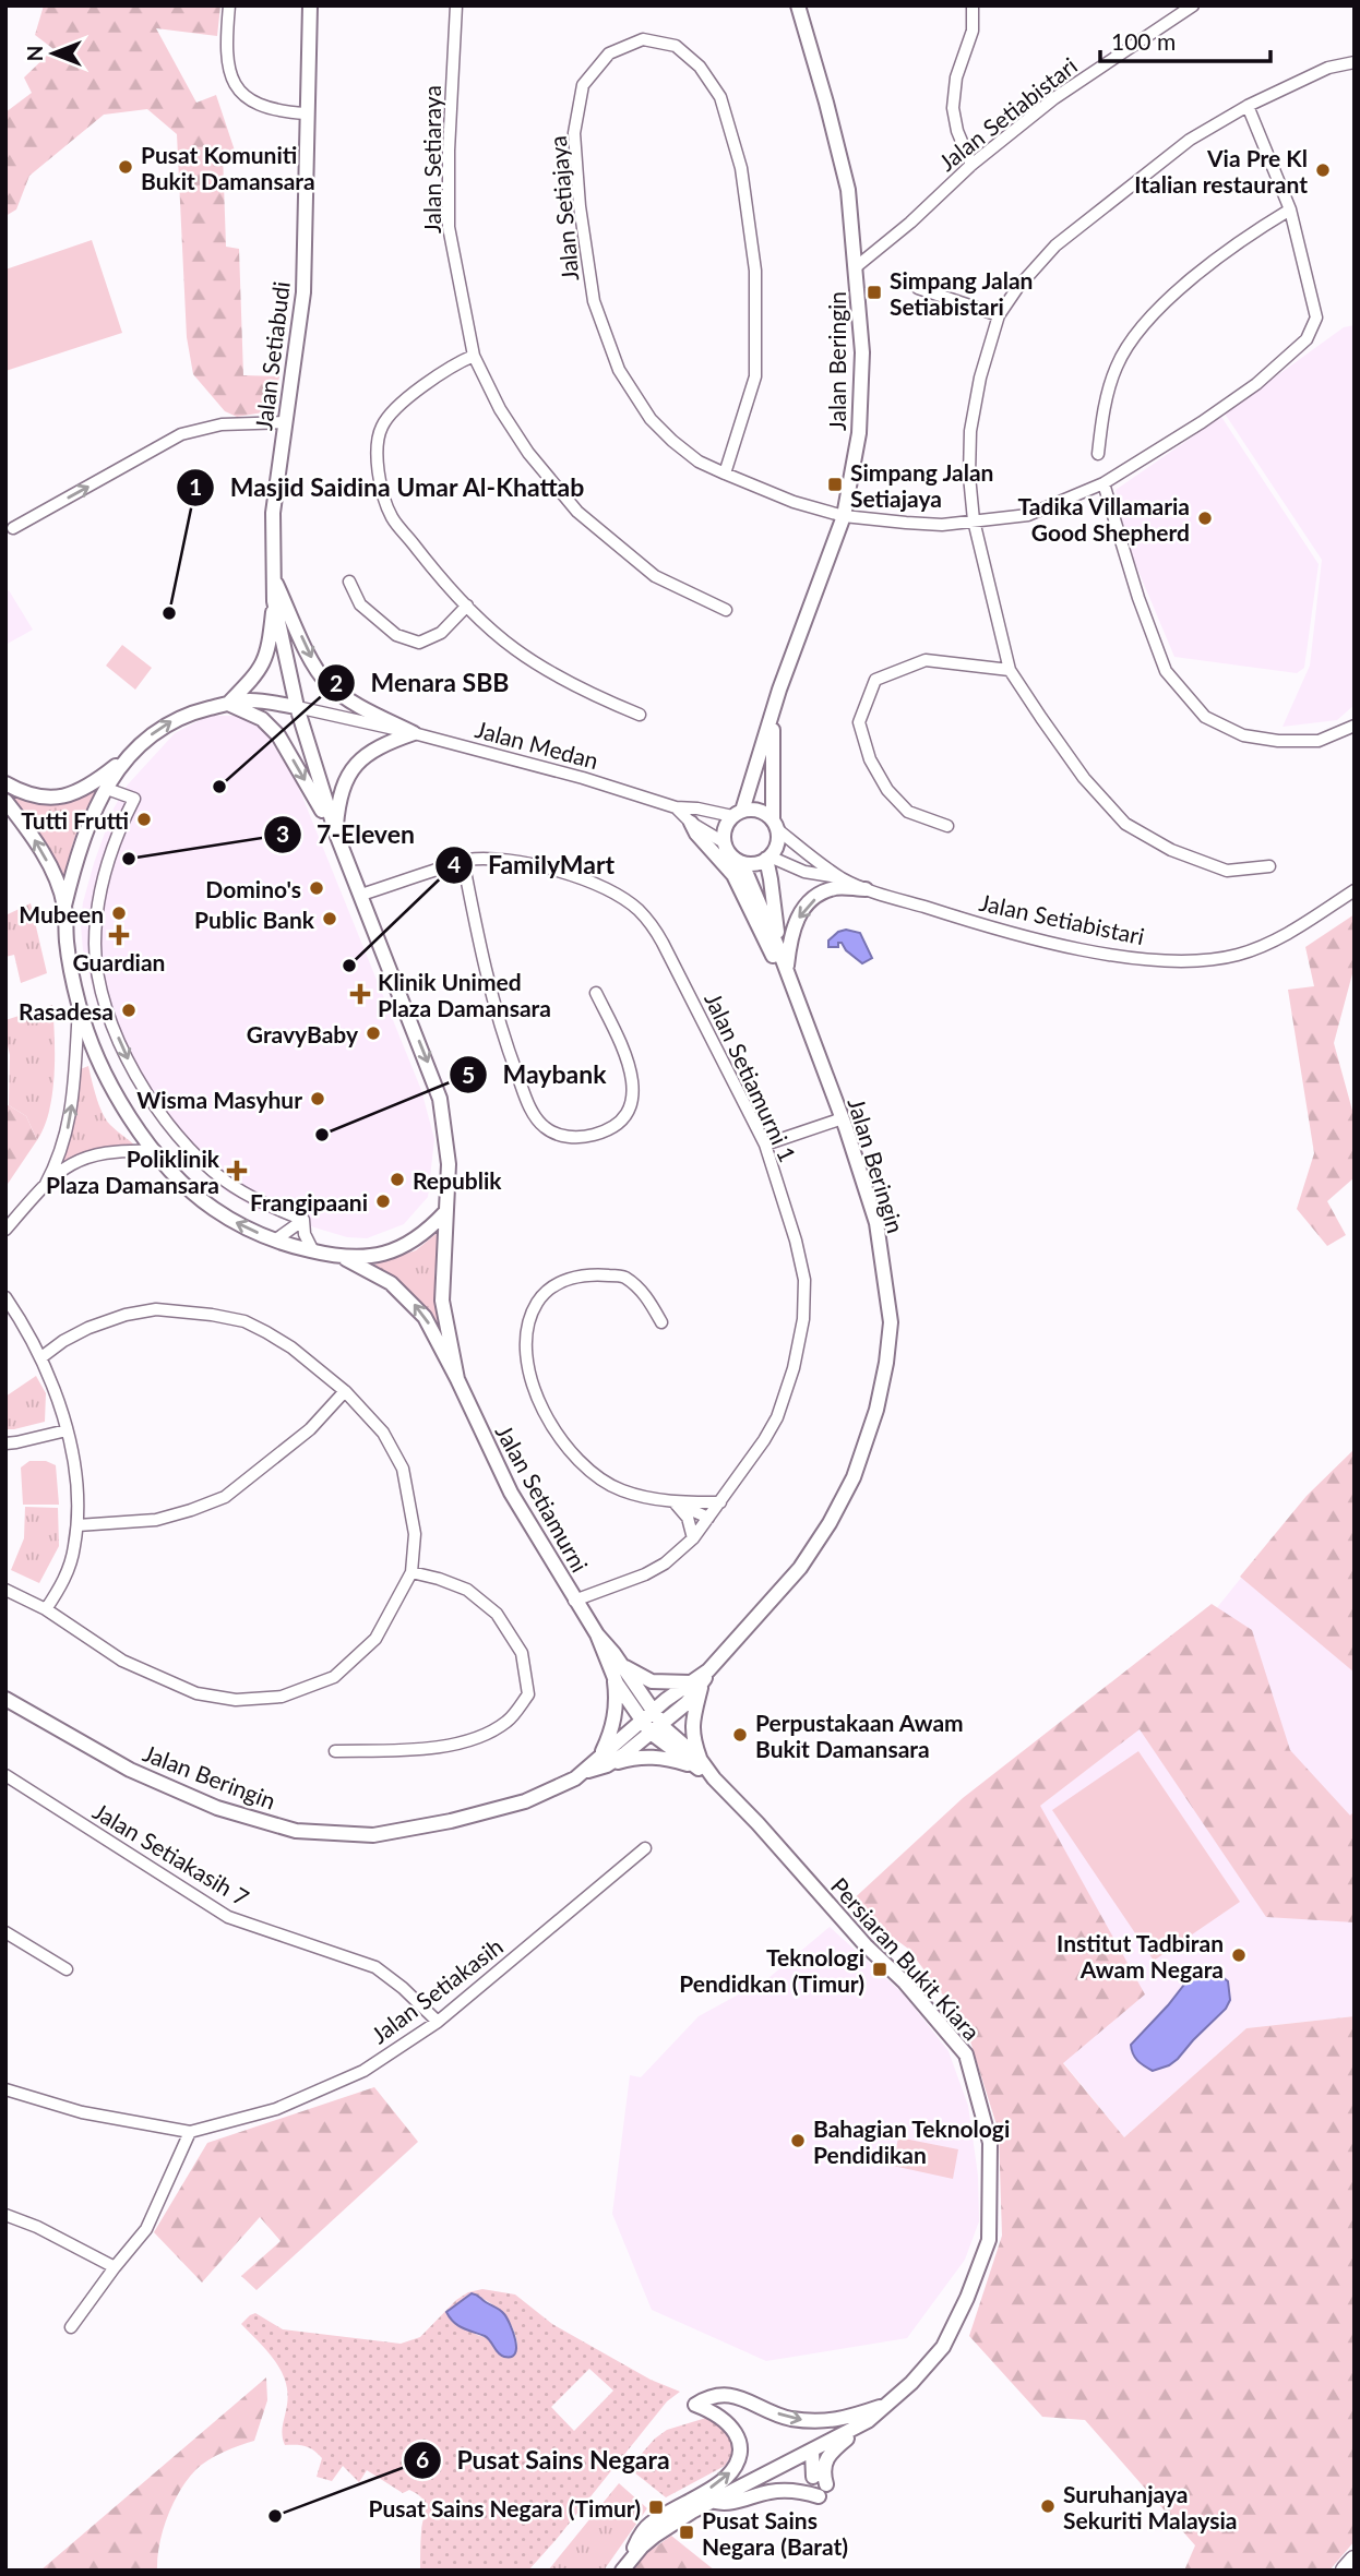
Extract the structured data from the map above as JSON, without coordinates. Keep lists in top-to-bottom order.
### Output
{
  "streets": {
    "street": [
      "Jalan Setiabistari",
      "Jalan Setiaraya",
      "Jalan Setiajaya",
      "Jalan Setiabudi",
      "Jalan Beringin",
      "Jalan Medan",
      "Jalan Setiamurni 1",
      "Jalan Setiamurni",
      "Jalan Setiakasih 7",
      "Persiaran Bukit Kiara",
      "Jalan Setiakasih"
    ]
  },
  "crossings": [
    ["Jalan Setiabistari", "Jalan Beringin"],
    ["Jalan Setiabistari", "Jalan Medan"],
    ["Jalan Setiajaya", "Jalan Beringin"],
    ["Jalan Setiabudi", "Jalan Medan"],
    ["Jalan Beringin", "Jalan Medan"],
    ["Jalan Beringin", "Jalan Setiamurni"],
    ["Jalan Beringin", "Persiaran Bukit Kiara"],
    ["Jalan Setiamurni 1", "Jalan Setiamurni"],
    ["Jalan Setiamurni", "Persiaran Bukit Kiara"],
    ["Jalan Setiakasih 7", "Jalan Setiakasih"]
  ],
  "places": {
    "other": [
      "Pusat Komuniti Bukit Damansara",
      "Via Pre Kl Italian restaurant",
      "Tadika Villamaria Good Shepherd",
      "Masjid Saidina Umar Al-Khattab",
      "Menara SBB",
      "Tutti Frutti",
      "7-Eleven",
      "Domino's",
      "Mubeen",
      "Public Bank",
      "FamilyMart",
      "Rasadesa",
      "GravyBaby",
      "Wisma Masyhur",
      "Maybank",
      "Republik",
      "Frangipaani",
      "Perpustakaan Awam Bukit Damansara",
      "Institut Tadbiran Awam Negara",
      "Bahagian Teknologi Pendidikan",
      "Suruhanjaya Sekuriti Malaysia",
      "Pusat Sains Negara"
    ],
    "transit": [
      "Simpang Jalan Setiabistari",
      "Simpang Jalan Setiajaya",
      "Teknologi Pendidkan (Timur)",
      "Pusat Sains Negara (Timur)",
      "Pusat Sains Negara (Barat)"
    ],
    "health": ["Guardian", "Klinik Unimed Plaza Damansara", "Poliklinik Plaza Damansara"]
  },
  "scale_bar": "100 m",
  "north": "left"
}
